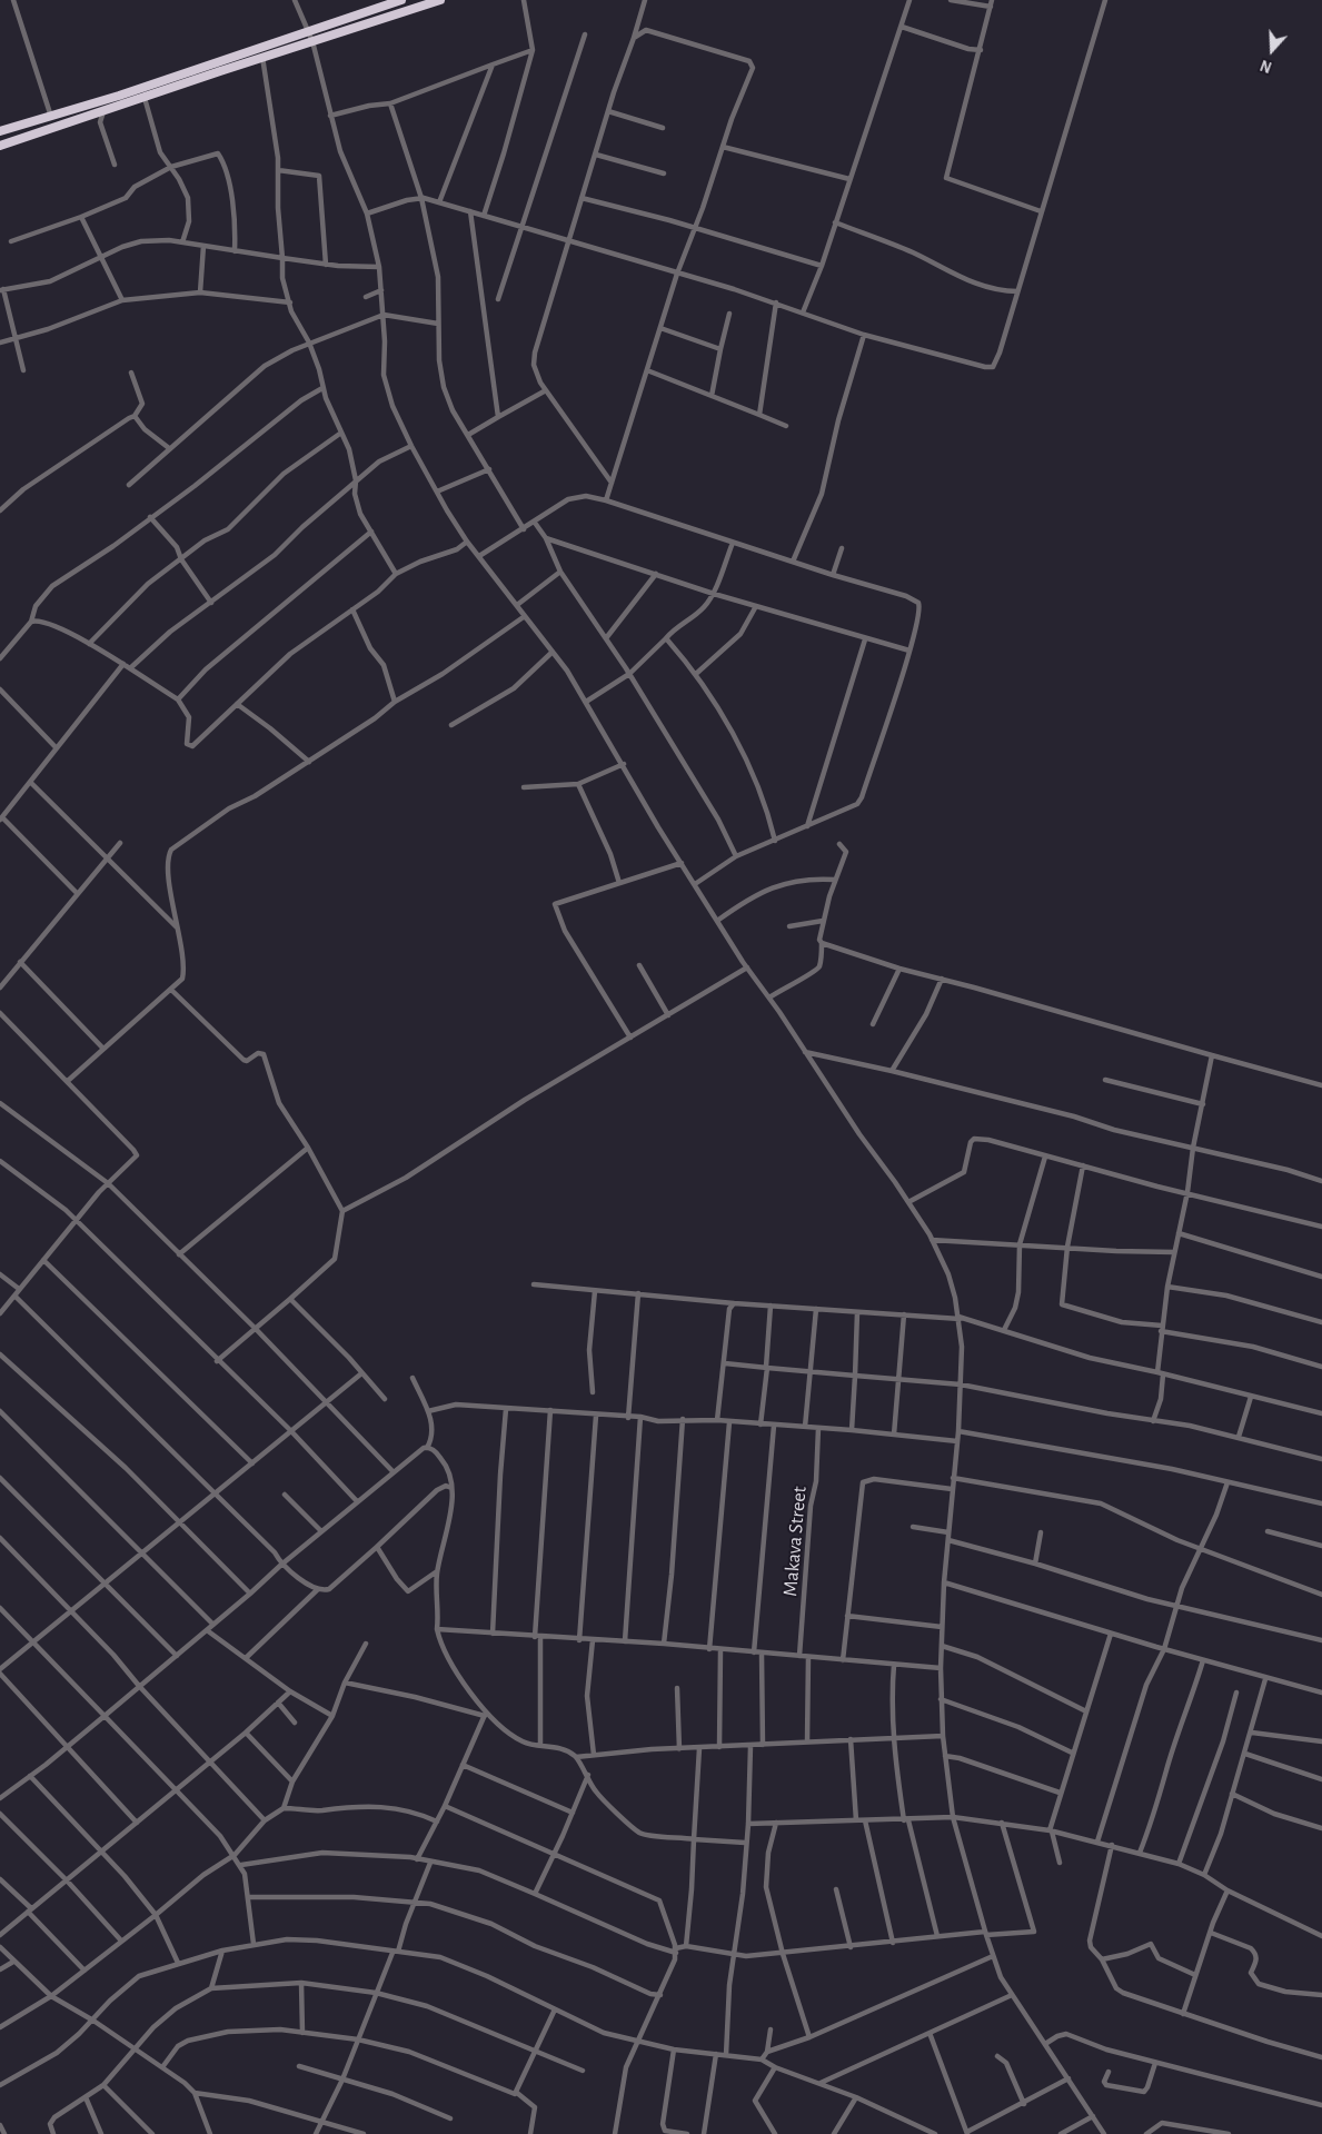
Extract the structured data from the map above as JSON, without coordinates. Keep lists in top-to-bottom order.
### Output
{
  "streets": {
    "street": ["Makava Street"]
  },
  "north": "bottom"
}
